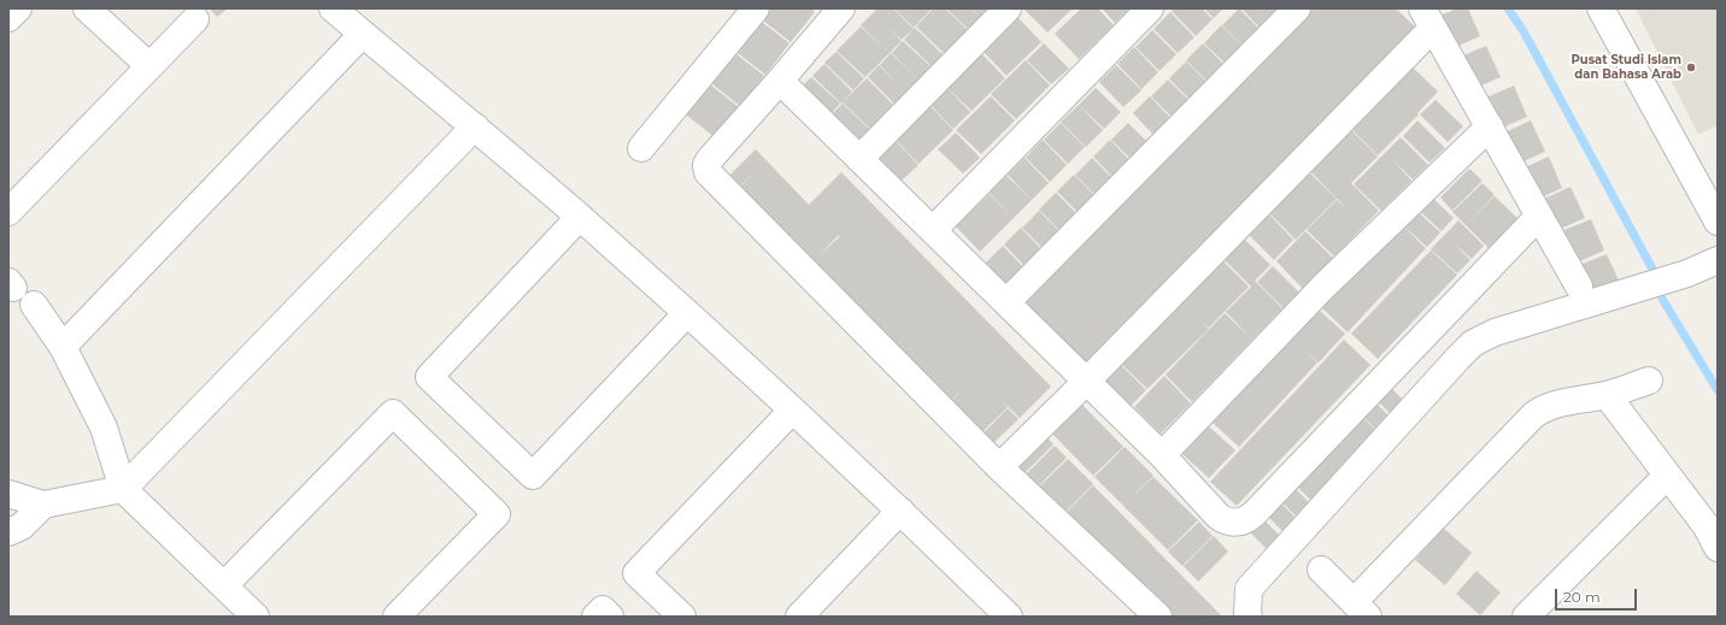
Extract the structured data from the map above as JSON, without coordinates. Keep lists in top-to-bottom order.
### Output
{
  "places": ["Pusat Studi Islam dan Bahasa Arab"],
  "scale_bar": "20 m"
}
